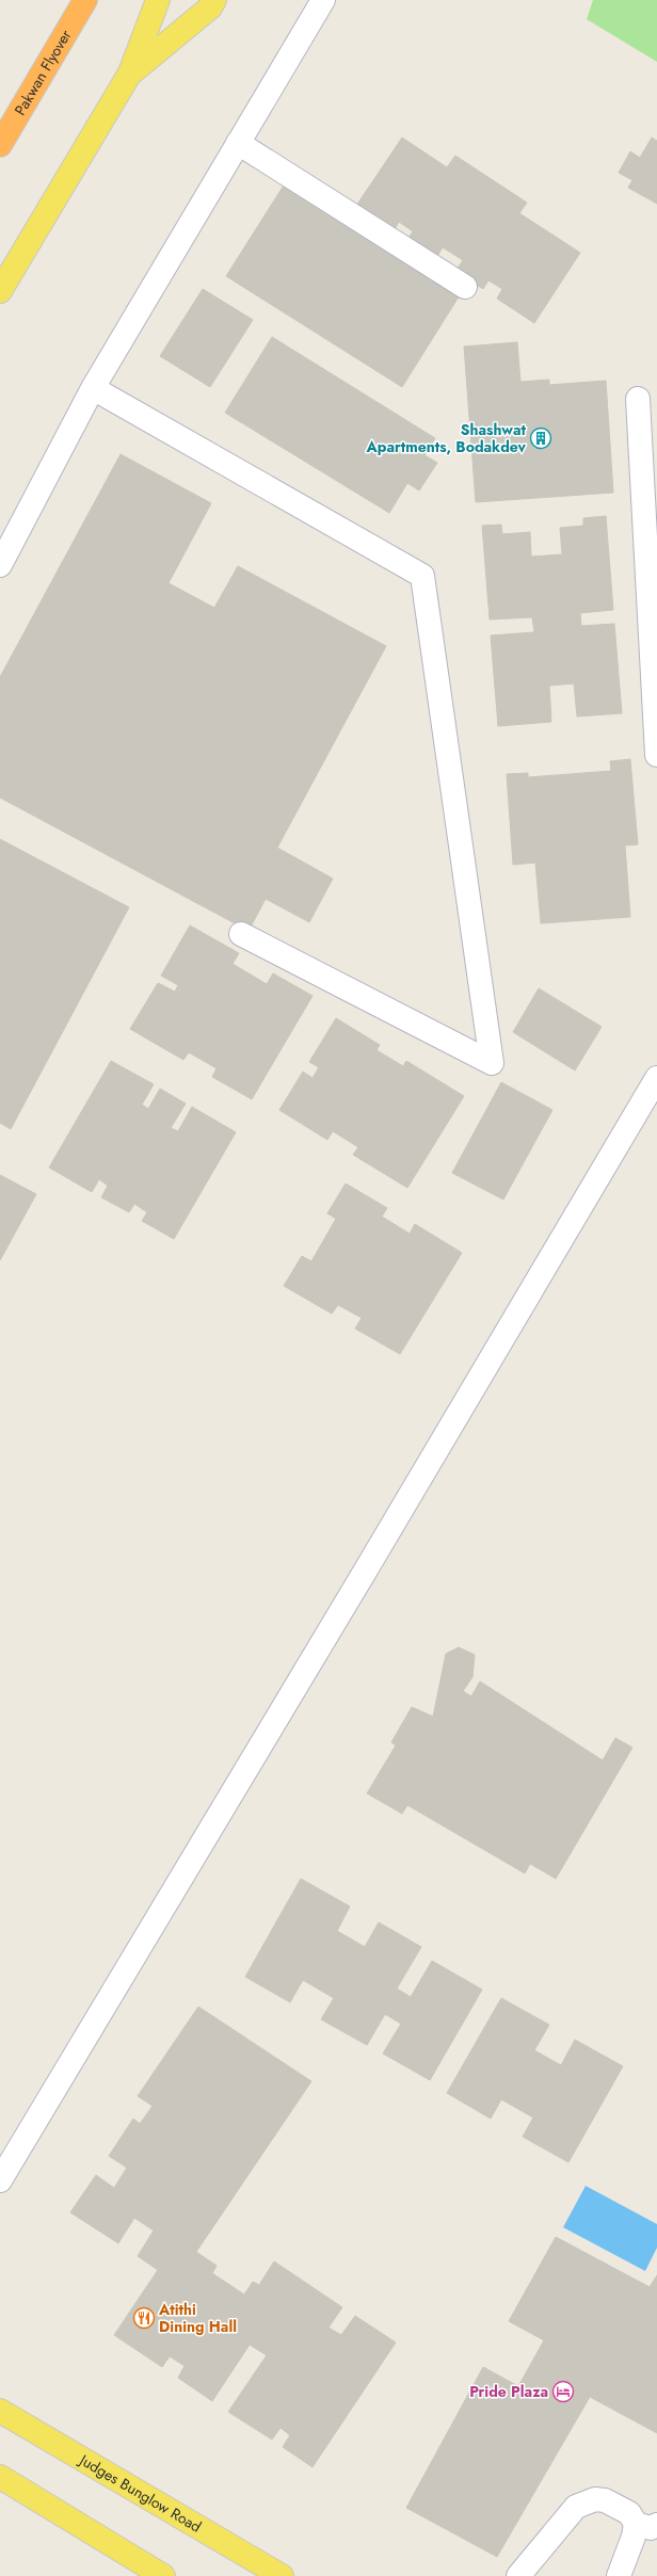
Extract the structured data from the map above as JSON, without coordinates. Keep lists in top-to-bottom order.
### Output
{
  "streets": {
    "highway": ["Pakwan Flyover"],
    "main road": ["Judges Bunglow Road"]
  },
  "places": {
    "building": ["Shashwat Apartments, Bodakdev"],
    "restaurant": ["Atithi Dining Hall"],
    "hotel": ["Pride Plaza"]
  }
}
